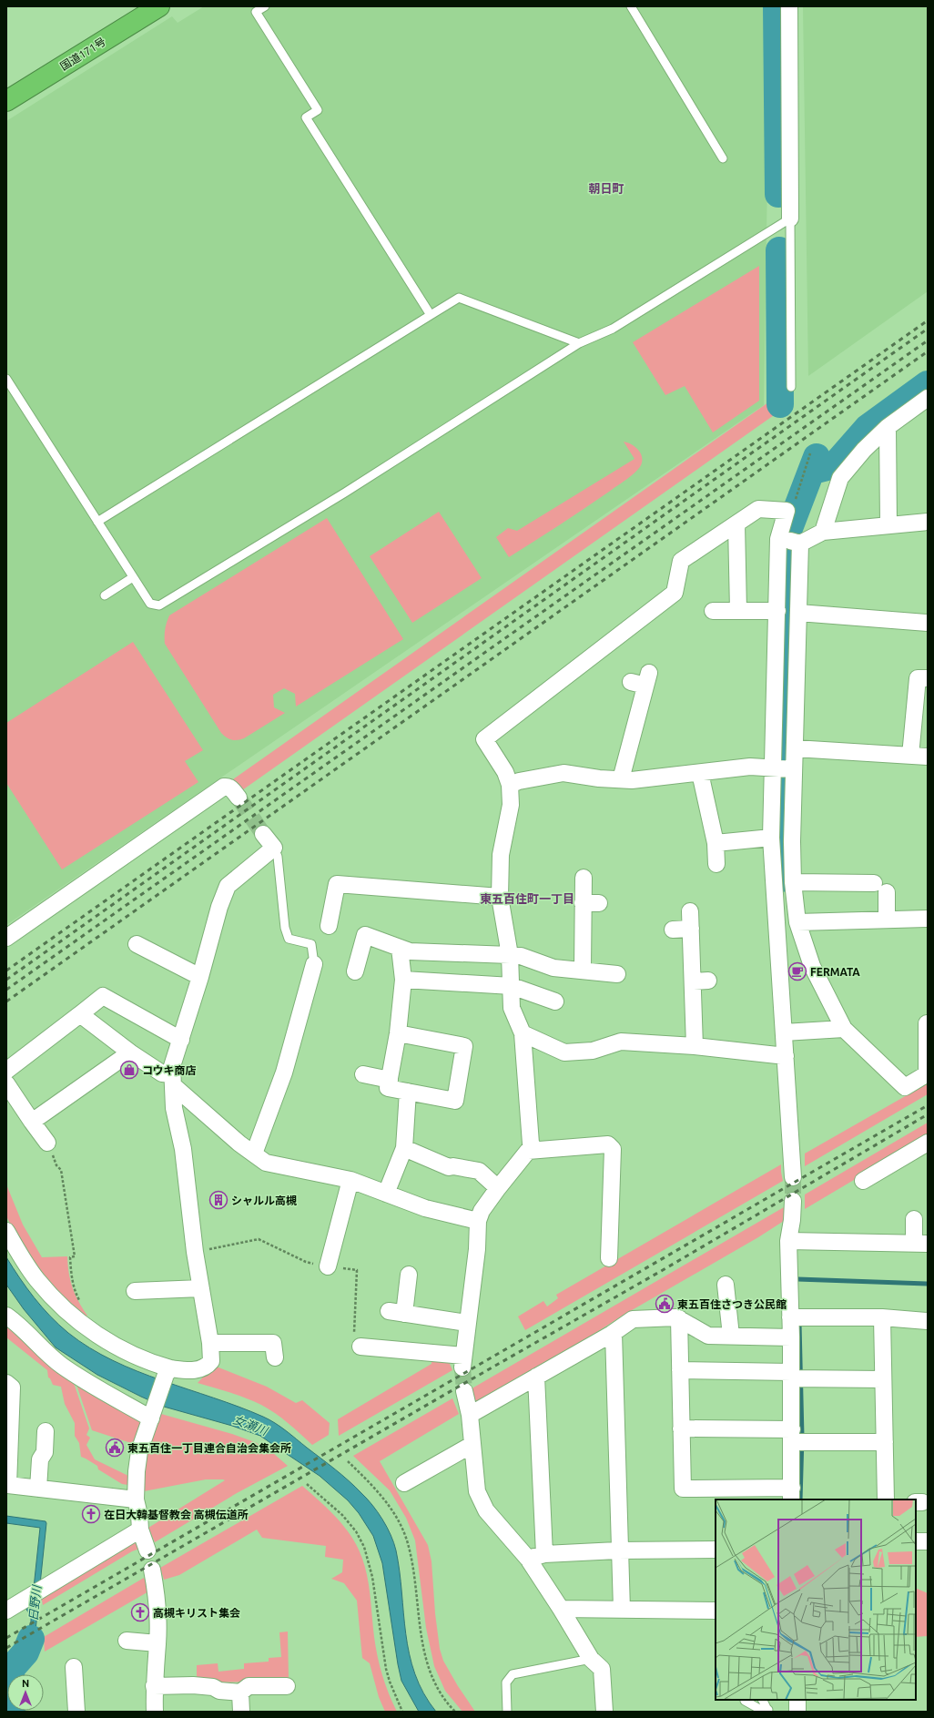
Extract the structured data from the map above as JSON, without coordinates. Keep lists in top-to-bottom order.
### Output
{
  "streets": {
    "highway": ["国道171号"]
  },
  "districts": ["朝日町", "東五百住町一丁目"],
  "water": ["女瀬川", "日野川"],
  "places": {
    "cafe": ["FERMATA"],
    "shop": ["コウキ商店"],
    "building": ["シャルル高槻"],
    "public building": ["東五百住さつき公民館", "東五百住一丁目連合自治会集会所"],
    "church": ["在日大韓基督教会 高槻伝道所", "高槻キリスト集会"]
  },
  "north": "top"
}
